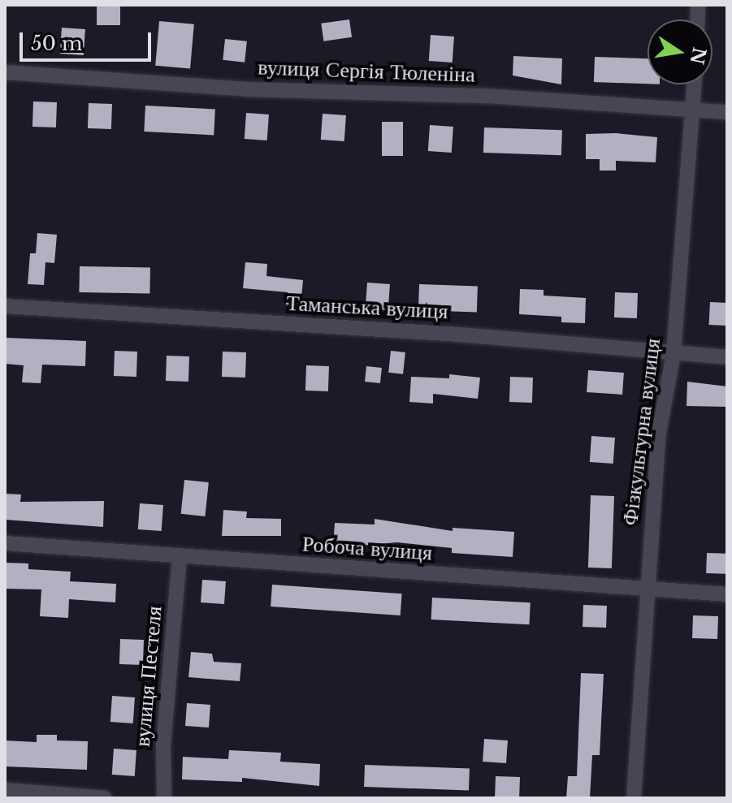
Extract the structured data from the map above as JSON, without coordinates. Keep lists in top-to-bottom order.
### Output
{
  "streets": {
    "street": [
      "вулиця Сергія Тюленіна",
      "Таманська вулиця",
      "Фізкультурна вулиця",
      "Робоча вулиця",
      "вулиця Пестеля"
    ]
  },
  "crossings": [
    ["вулиця Сергія Тюленіна", "Фізкультурна вулиця"],
    ["Таманська вулиця", "Фізкультурна вулиця"],
    ["Фізкультурна вулиця", "Робоча вулиця"],
    ["Робоча вулиця", "вулиця Пестеля"]
  ],
  "scale_bar": "50 m",
  "north": "right"
}
